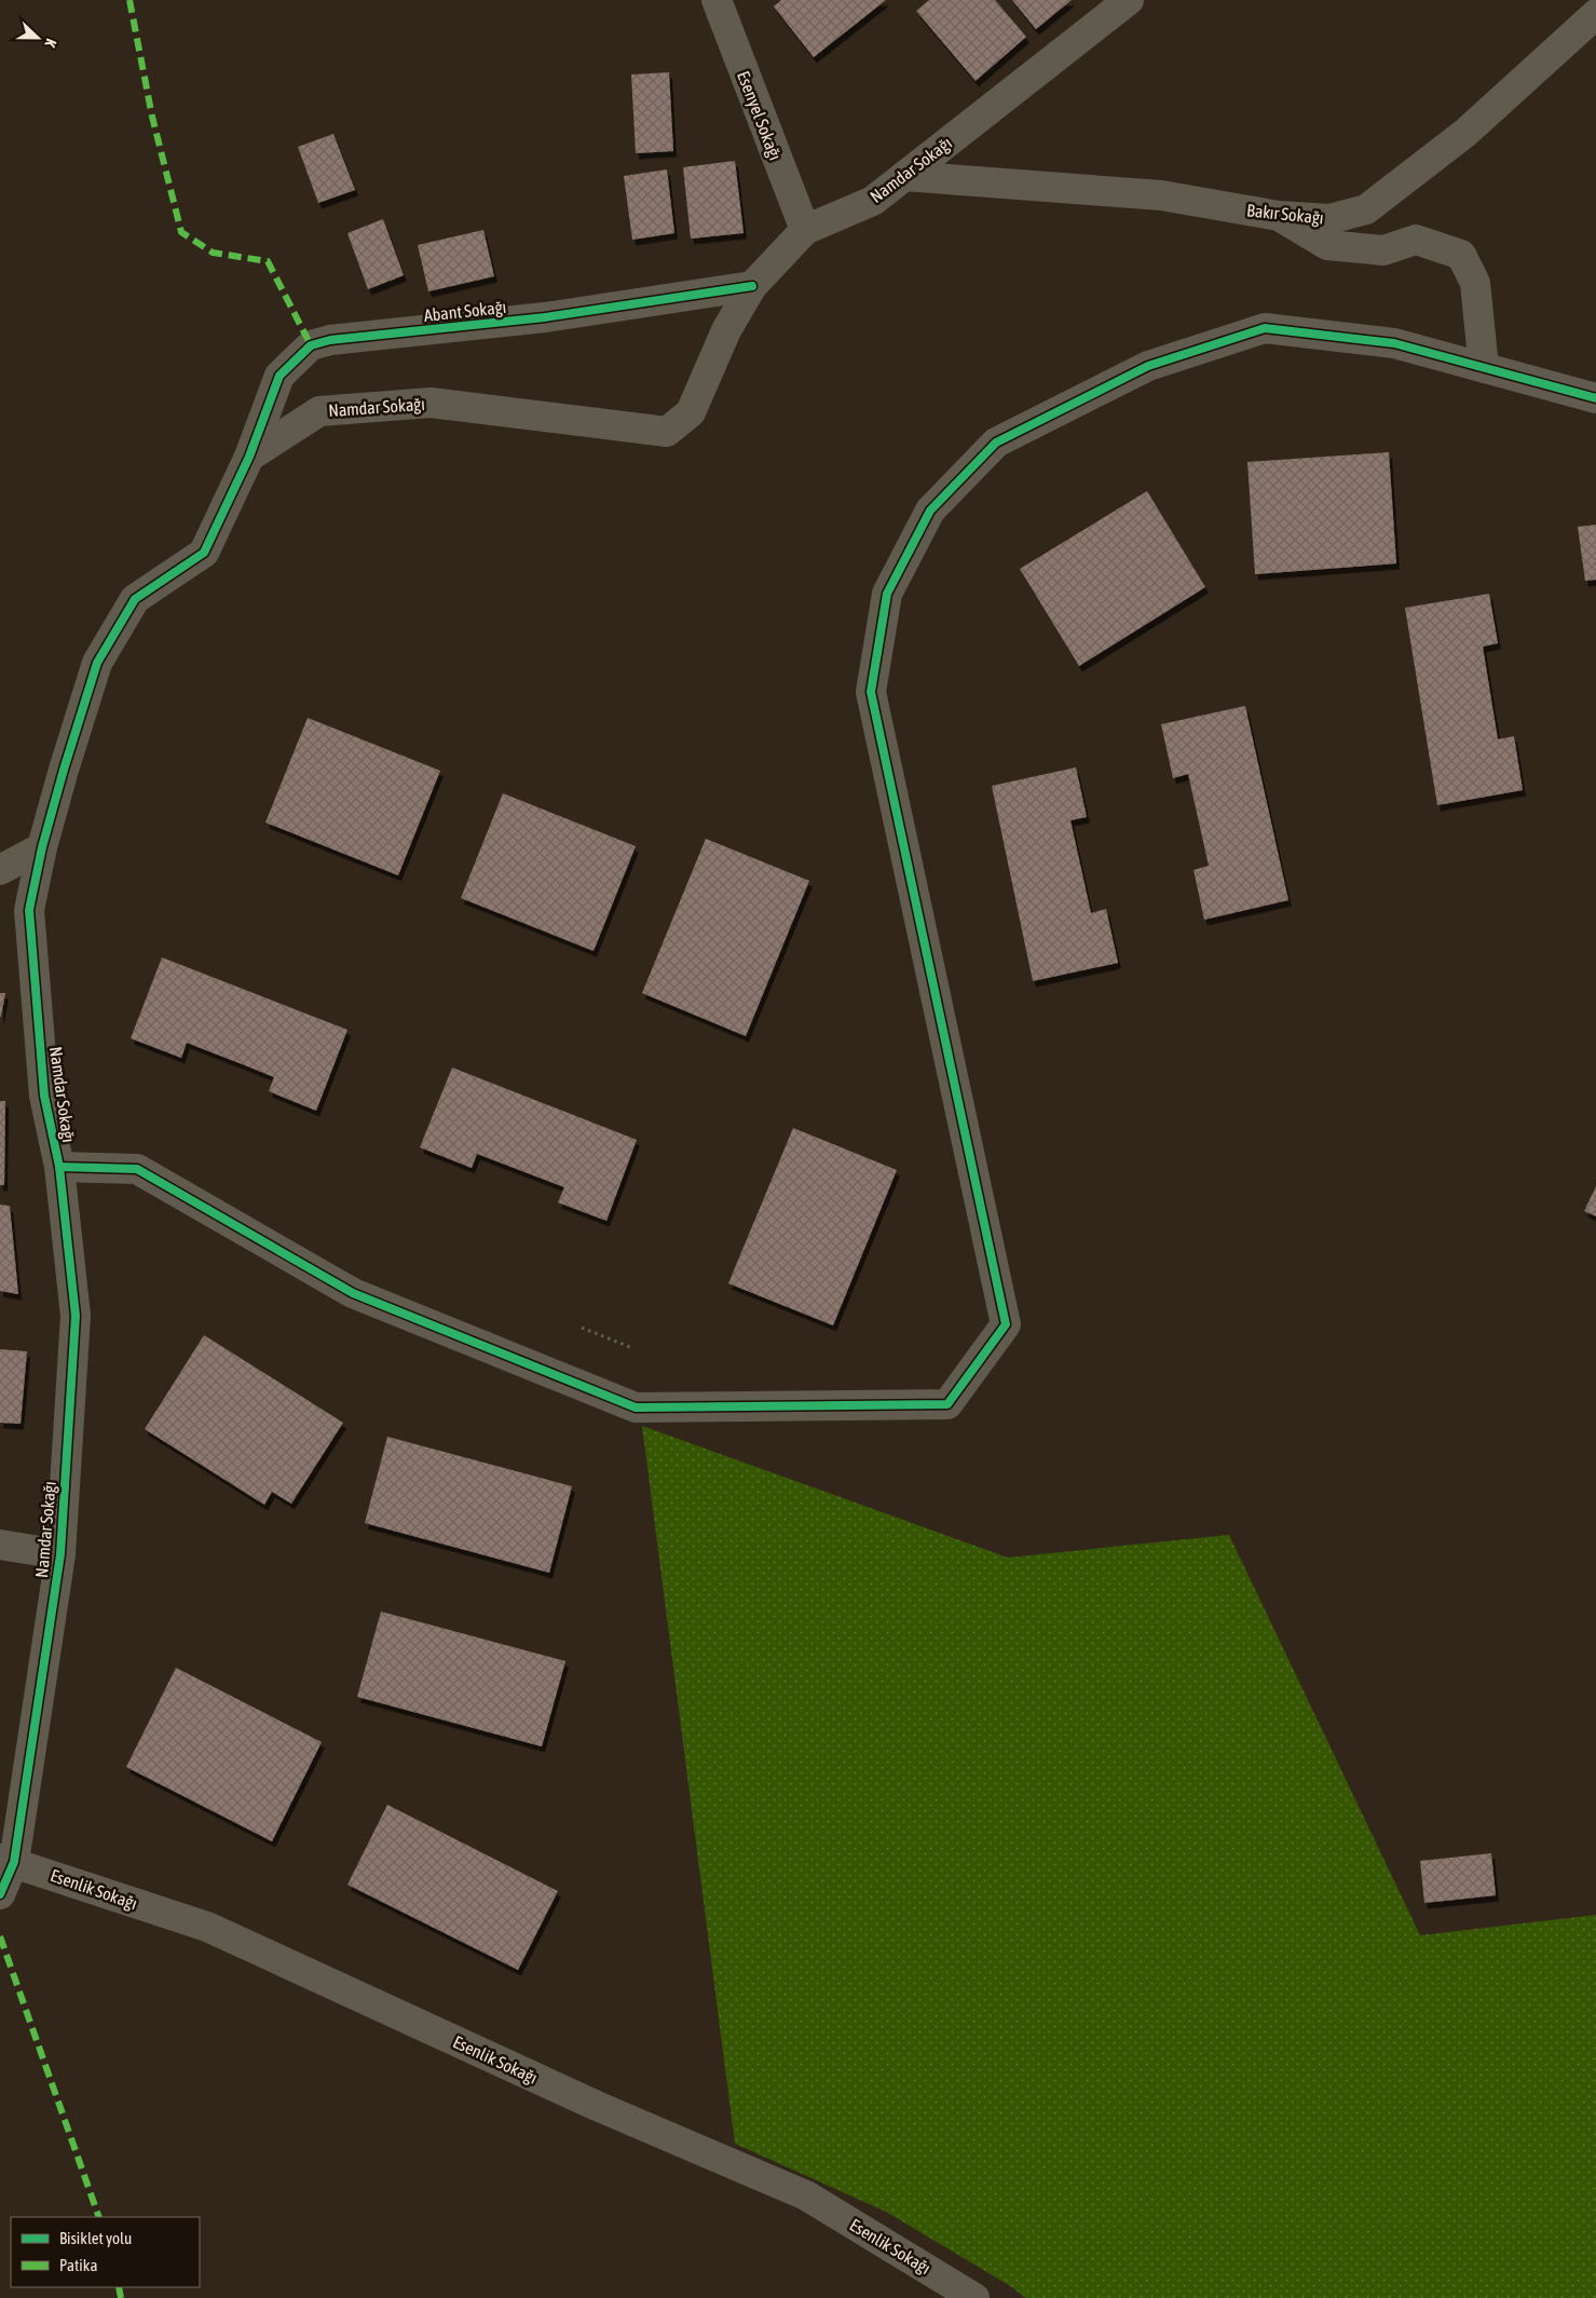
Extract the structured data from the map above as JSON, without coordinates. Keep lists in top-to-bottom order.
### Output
{
  "streets": {
    "street": [
      "Esenyel Sokağı",
      "Namdar Sokağı",
      "Bakır Sokağı",
      "Abant Sokağı",
      "Esenlik Sokağı"
    ]
  },
  "crossings": [
    ["Esenyel Sokağı", "Namdar Sokağı"],
    ["Namdar Sokağı", "Bakır Sokağı"],
    ["Namdar Sokağı", "Abant Sokağı"],
    ["Namdar Sokağı", "Esenlik Sokağı"]
  ],
  "legend": ["Bisiklet yolu", "Patika"],
  "north": "right"
}
